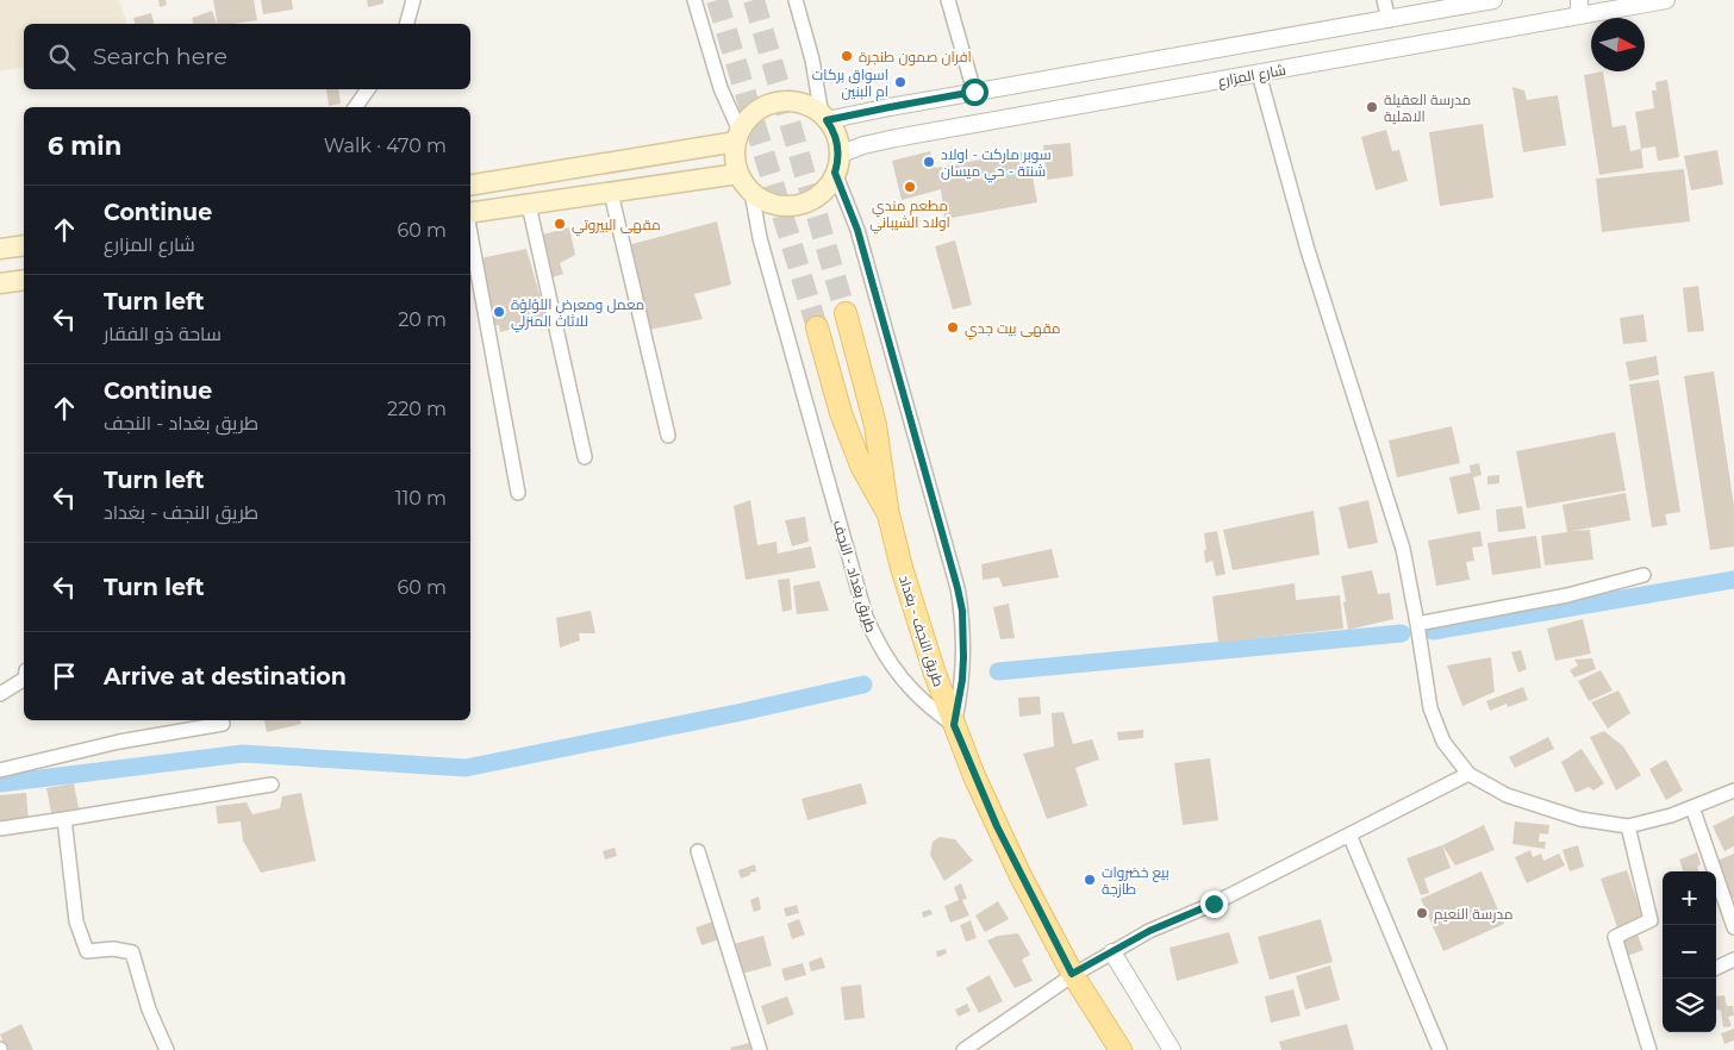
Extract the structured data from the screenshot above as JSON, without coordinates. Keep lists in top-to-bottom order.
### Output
{
  "streets": {
    "main road": ["طريق النجف - بغداد"],
    "street": ["شارع المزارع", "طريق بغداد - النجف"]
  },
  "crossings": [
    ["شارع المزارع", "طريق بغداد - النجف"],
    ["طريق بغداد - النجف", "طريق النجف - بغداد"]
  ],
  "places": [
    "افران صمون طنجرة",
    "اسواق بركات ام البنين",
    "مدرسة العقيلة الاهلية",
    "سوبر ماركت - اولاد شنتة - حي ميسان",
    "مطعم مندي اولاد الشيباني",
    "مقهى البيروتي",
    "معمل ومعرض اللؤلؤة للاثاث المنزلي",
    "مقهى بيت جدي",
    "بيع خضروات طازجة",
    "مدرسة النعيم"
  ],
  "north": "right",
  "page": {
    "search": "Search here",
    "heading": ["6 min", "Walk · 470 m"],
    "list": [
      ["Continue", "شارع المزارع", "60 m"],
      ["Turn left", "ساحة ذو الفقار", "20 m"],
      ["Continue", "طريق بغداد - النجف", "220 m"],
      ["Turn left", "طريق النجف - بغداد", "110 m"],
      ["Turn left", "60 m"],
      "Arrive at destination"
    ],
    "map_buttons": ["+", "−"]
  }
}
